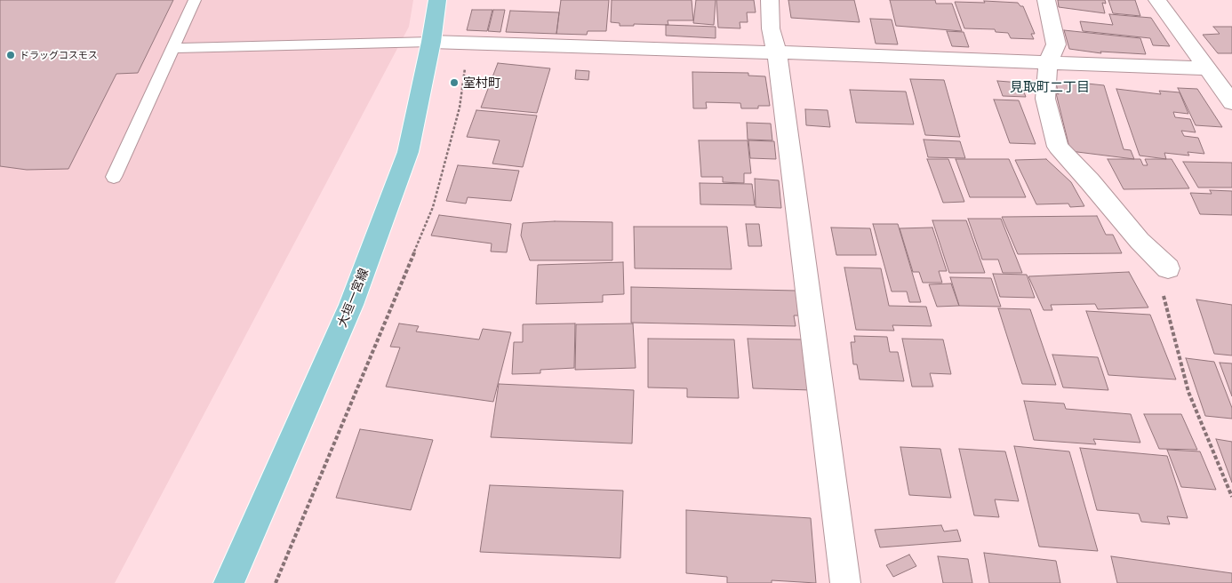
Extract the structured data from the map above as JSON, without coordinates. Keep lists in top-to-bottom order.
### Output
{
  "streets": {
    "main road": ["大垣一宮線"]
  },
  "districts": ["見取町二丁目"],
  "places": ["ドラッグコスモス", "室村町"]
}
